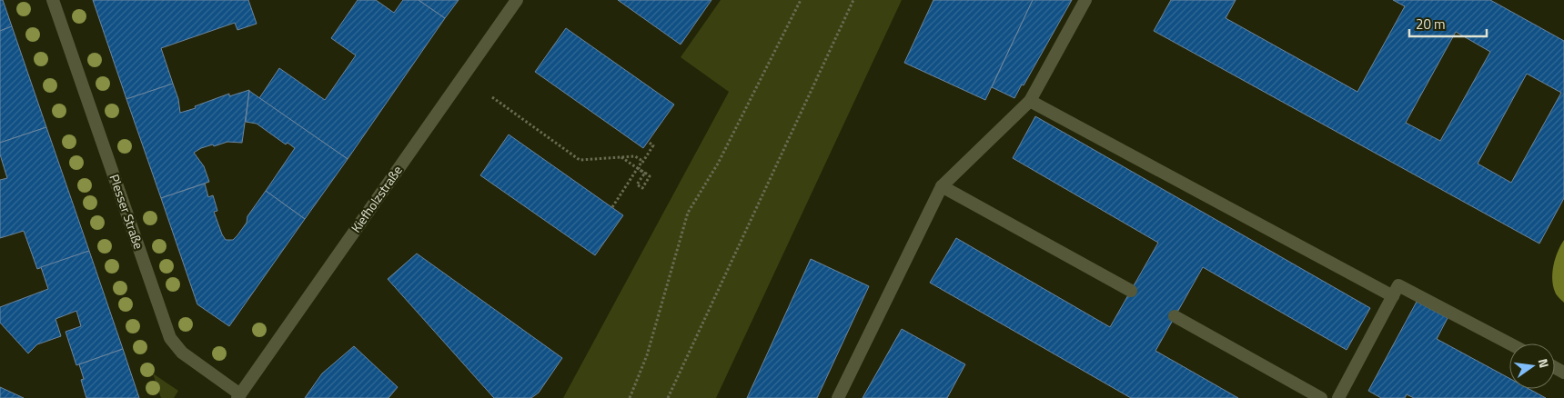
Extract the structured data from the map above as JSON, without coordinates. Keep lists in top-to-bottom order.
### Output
{
  "streets": {
    "street": ["Kiefholzstraße", "Plesser Straße"]
  },
  "crossings": [
    ["Kiefholzstraße", "Plesser Straße"]
  ],
  "scale_bar": "20 m",
  "north": "right"
}
